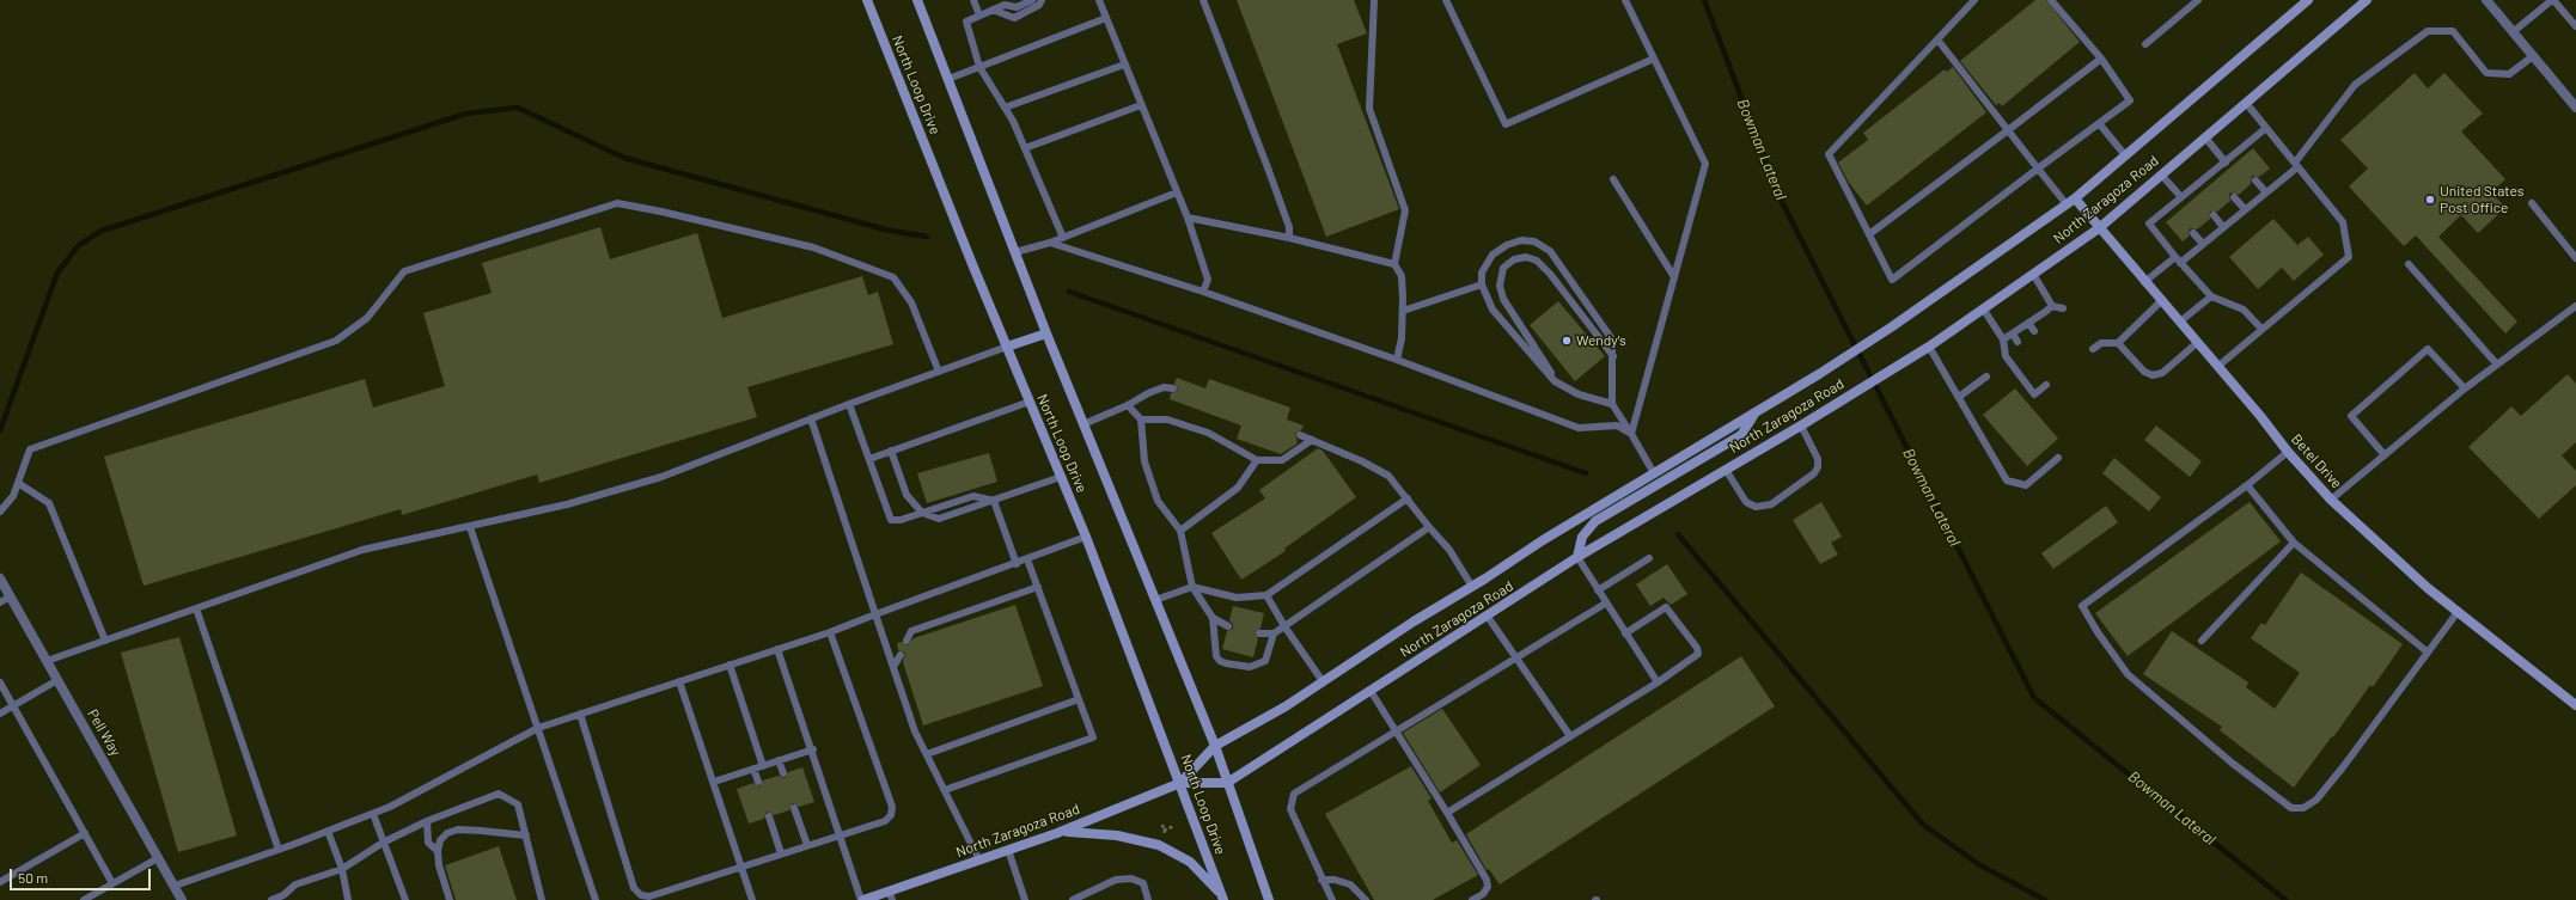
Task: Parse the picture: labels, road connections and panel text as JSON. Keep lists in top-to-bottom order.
{
  "streets": {
    "main road": ["North Loop Drive", "North Zaragoza Road", "Betel Drive"],
    "street": ["Pell Way"]
  },
  "crossings": [
    ["North Loop Drive", "North Zaragoza Road"],
    ["North Zaragoza Road", "Betel Drive"]
  ],
  "water": ["Bowman Lateral"],
  "places": ["United States Post Office", "Wendy's"],
  "scale_bar": "50 m"
}
